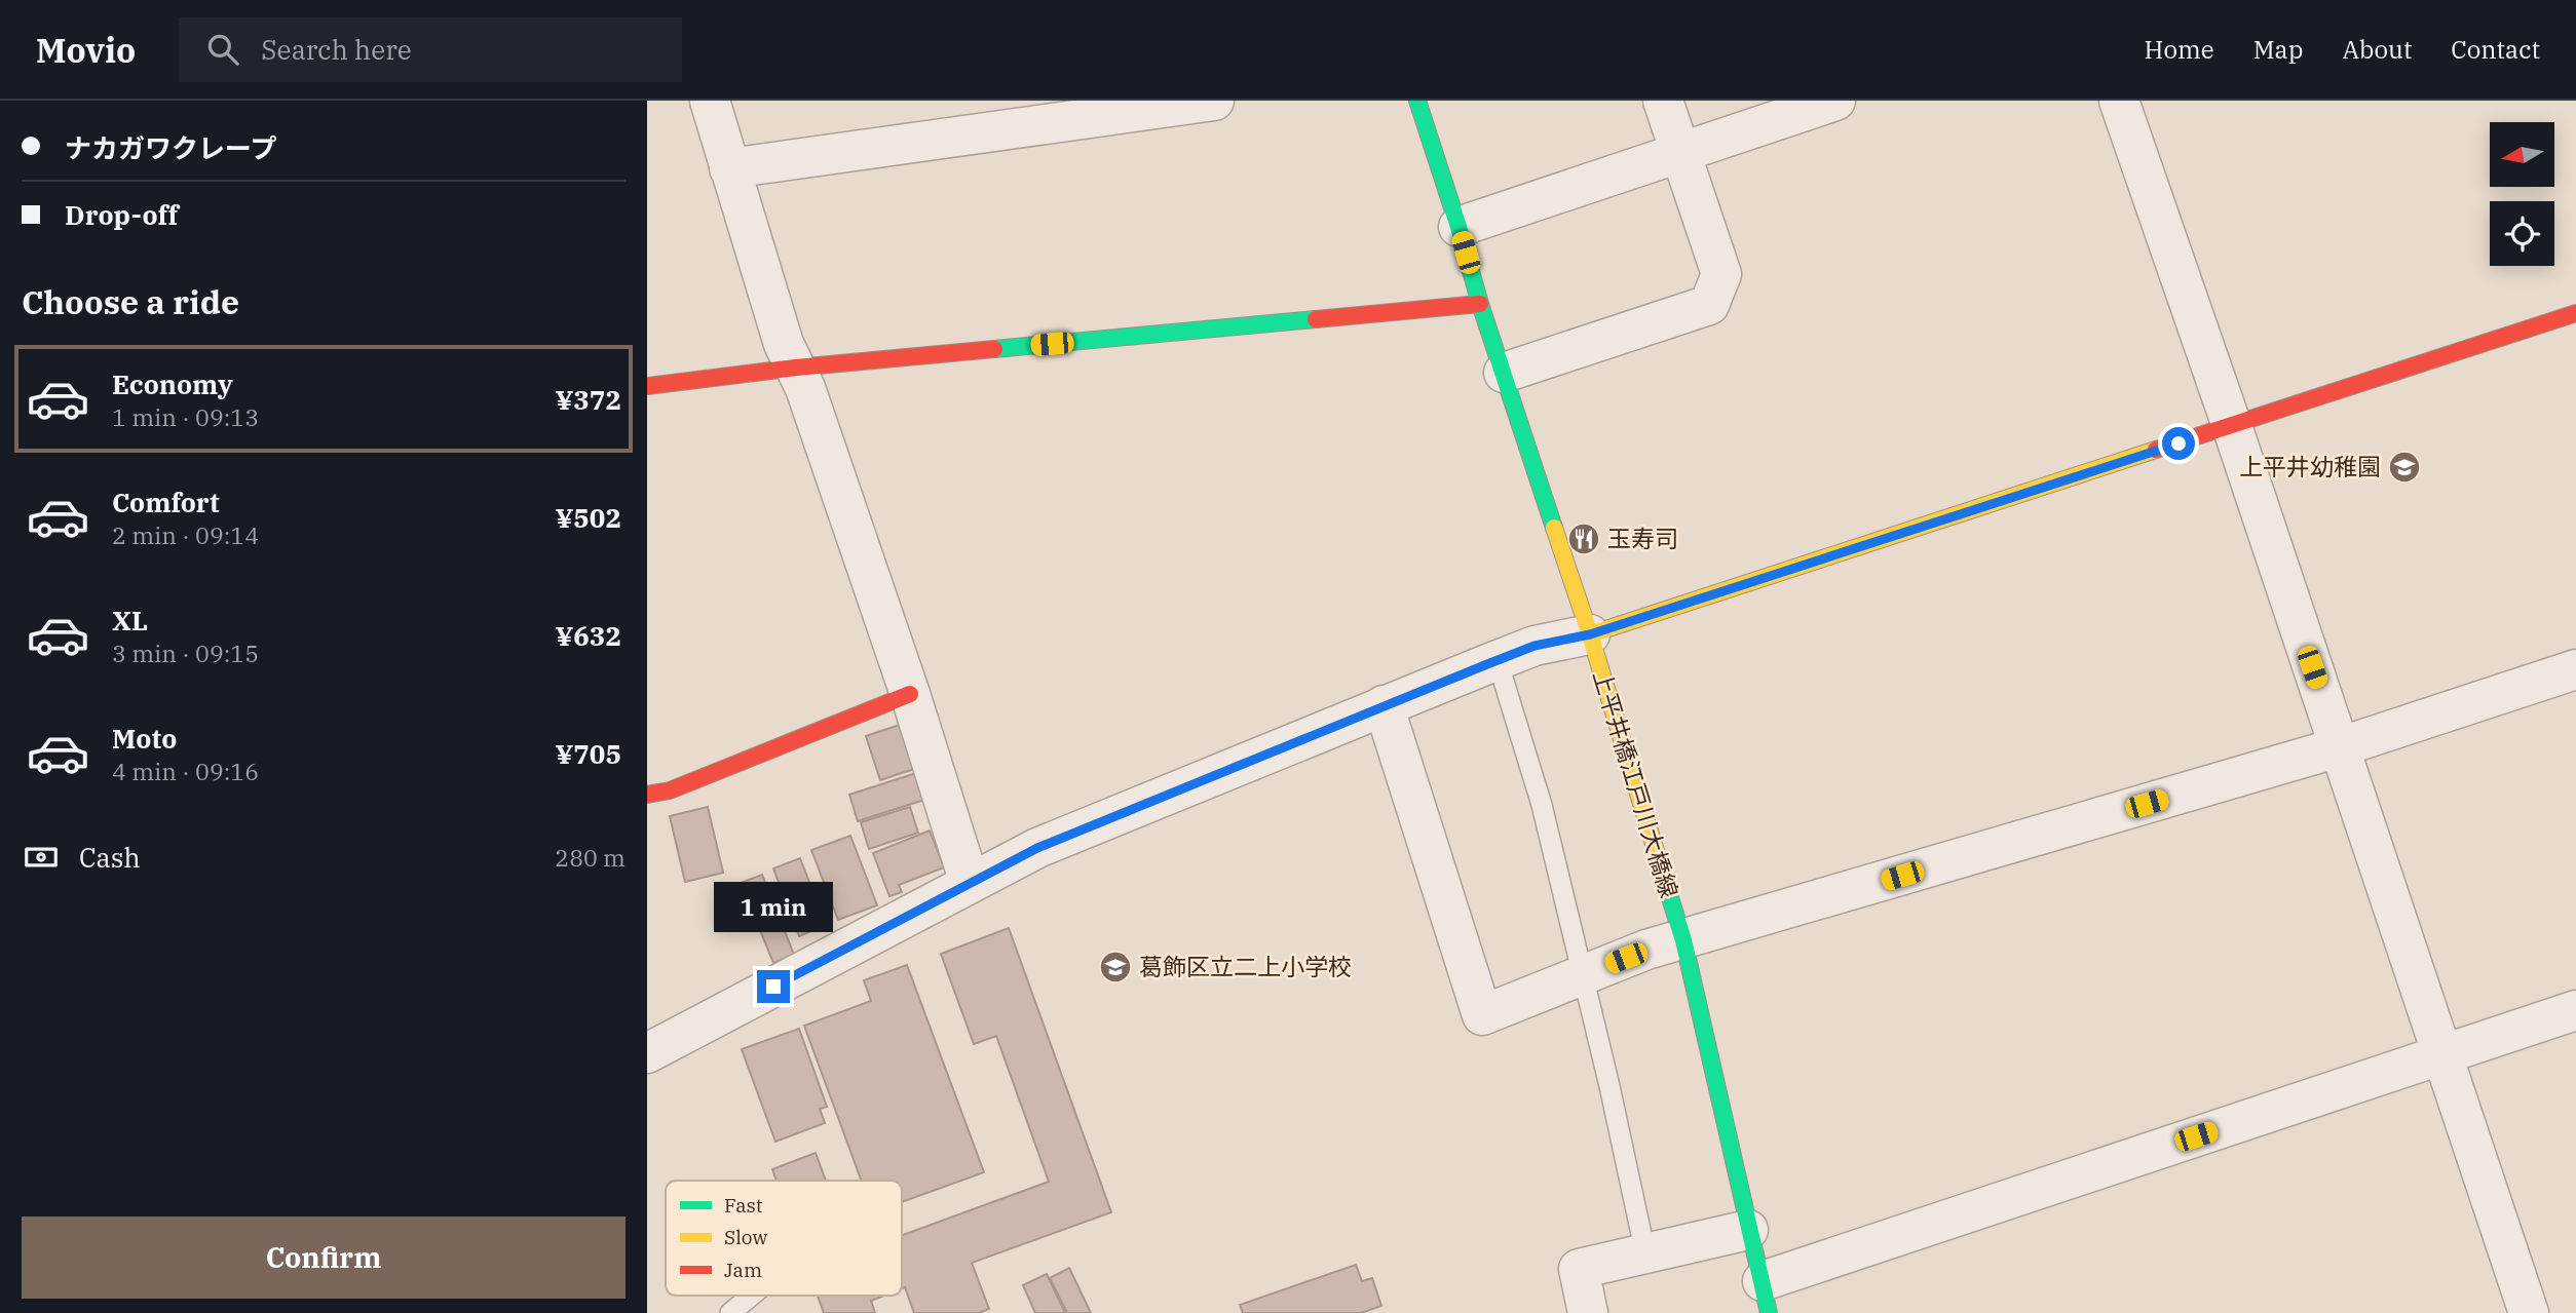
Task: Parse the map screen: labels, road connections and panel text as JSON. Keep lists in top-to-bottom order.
{
  "streets": {
    "street": ["上平井橋江戸川大橋線"]
  },
  "places": {
    "school or university": ["上平井幼稚園", "葛飾区立二上小学校"],
    "restaurant": ["玉寿司"]
  },
  "legend": ["Fast", "Slow", "Jam"],
  "north": "left",
  "page": {
    "header": "Movio",
    "search": "Search here",
    "nav": [
      "Home",
      "Map",
      "About",
      "Contact"
    ],
    "banner": ["ナカガワクレープ", "Drop-off"],
    "heading": "Choose a ride",
    "list": [
      {
        "name": "Economy",
        "note": "1 min · 09:13",
        "value": "¥372"
      },
      {
        "name": "Comfort",
        "note": "2 min · 09:14",
        "value": "¥502"
      },
      {
        "name": "XL",
        "note": "3 min · 09:15",
        "value": "¥632"
      },
      {
        "name": "Moto",
        "note": "4 min · 09:16",
        "value": "¥705"
      }
    ],
    "pay": ["Cash", "280 m"],
    "bubble": "1 min",
    "buttons": "Confirm"
  }
}
